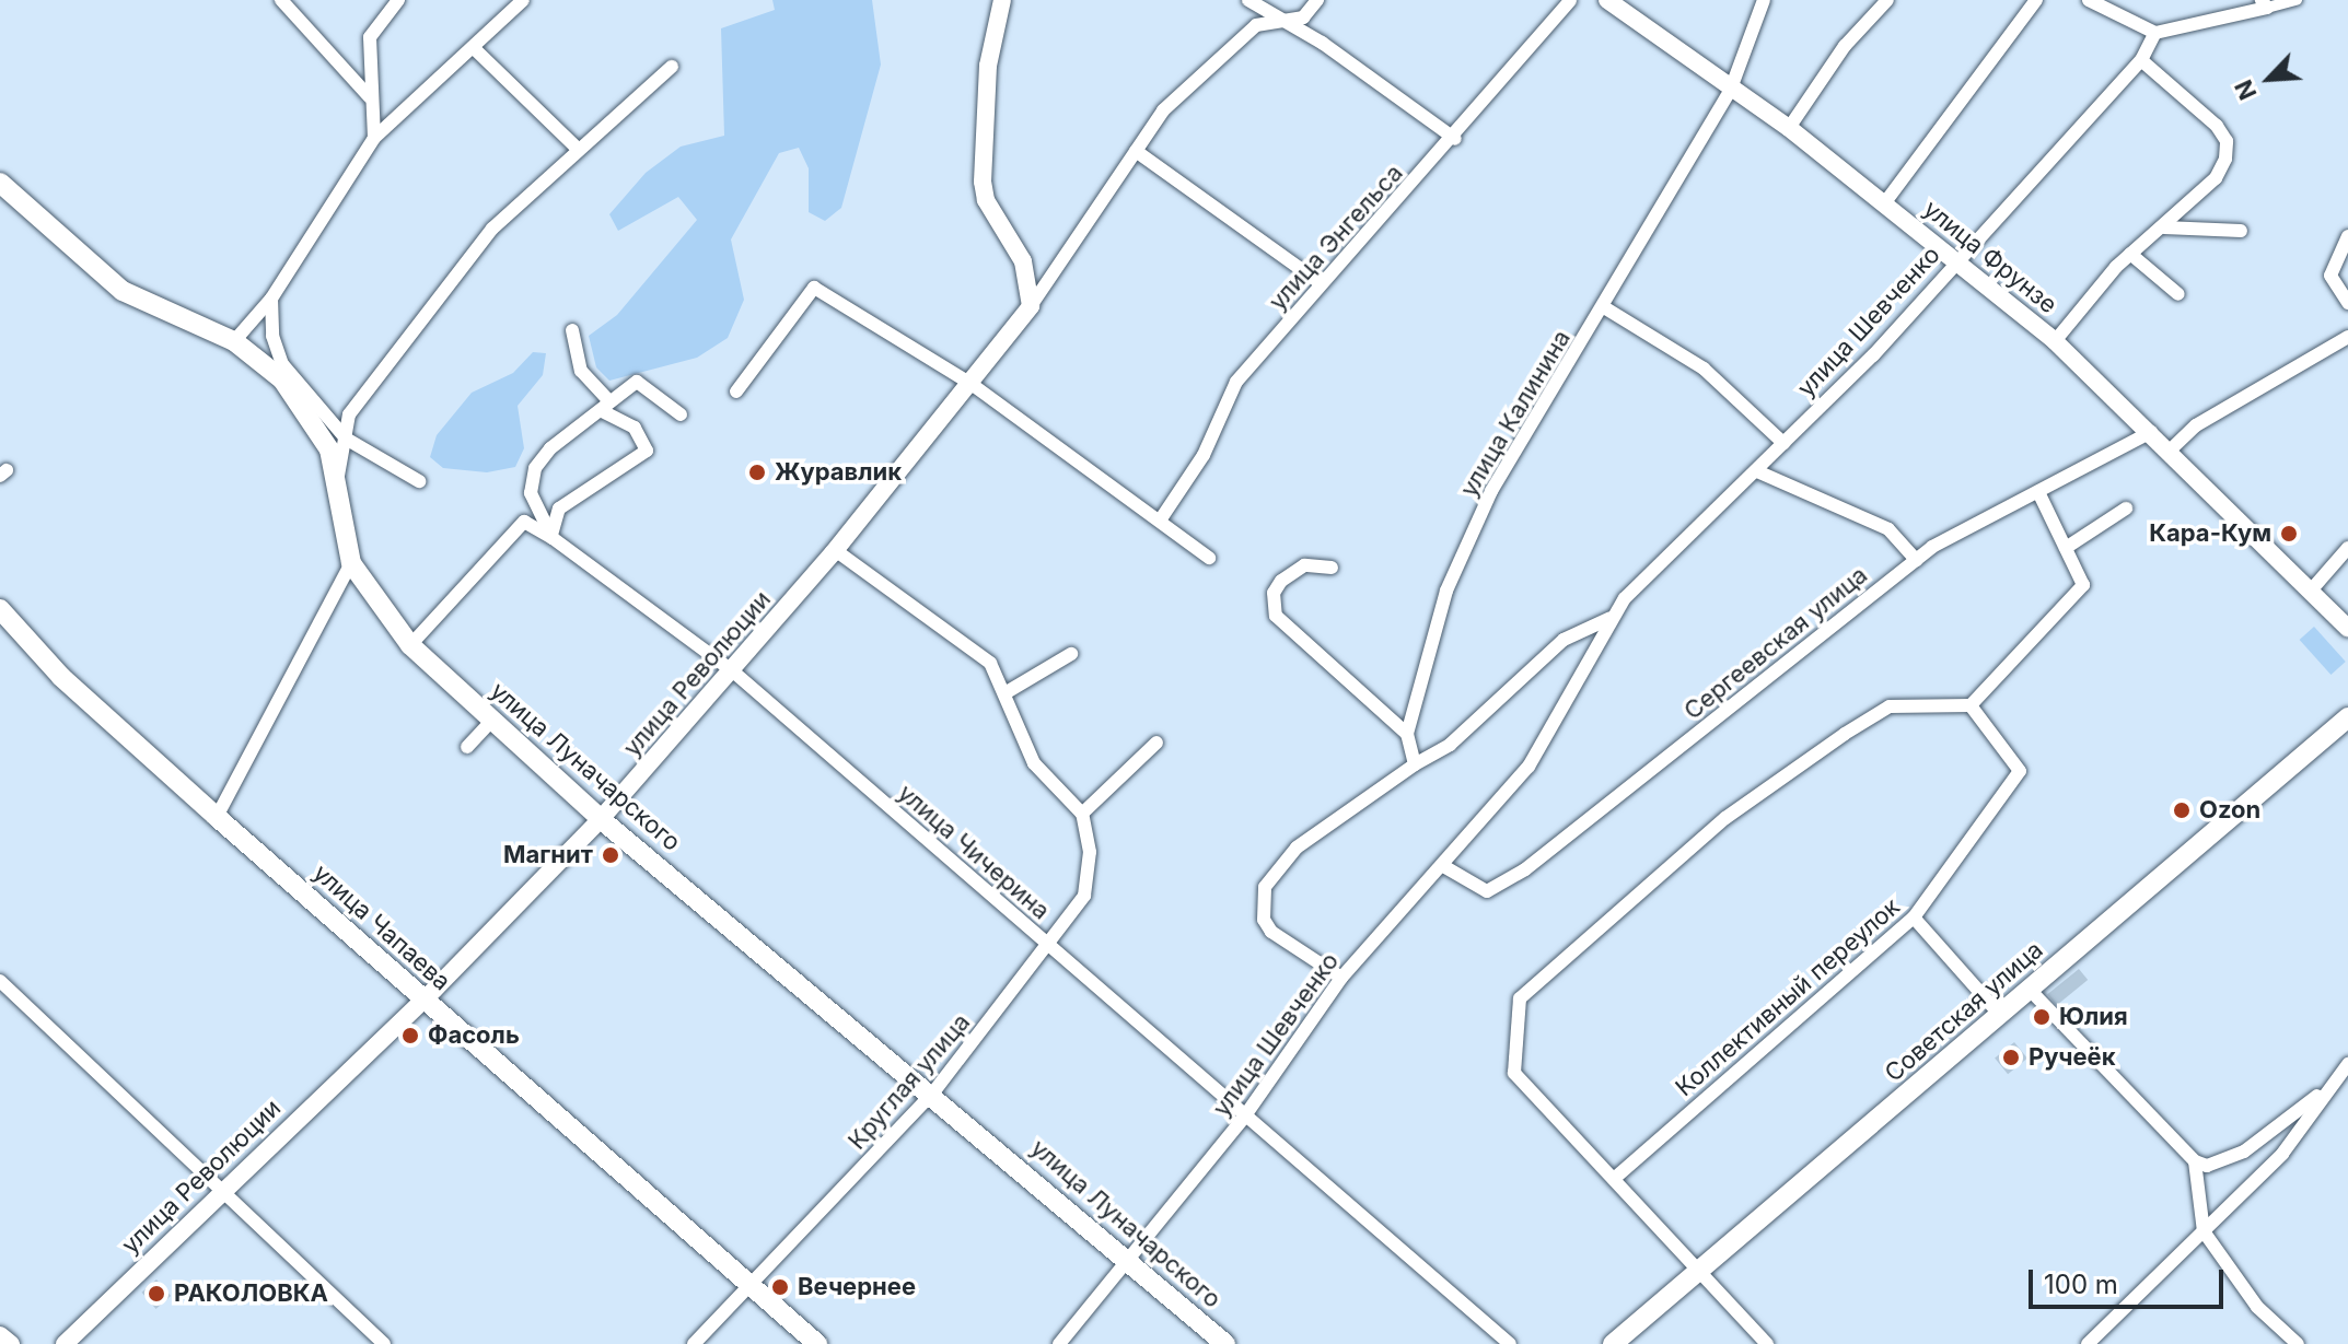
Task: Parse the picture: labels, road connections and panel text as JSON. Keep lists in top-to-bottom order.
{
  "streets": {
    "main road": ["улица Луначарского", "улица Чапаева", "Советская улица"],
    "street": [
      "улица Энгельса",
      "улица Фрунзе",
      "улица Шевченко",
      "улица Калинина",
      "Сергеевская улица",
      "улица Революции",
      "улица Чичерина",
      "Коллективный переулок",
      "Круглая улица"
    ]
  },
  "crossings": [
    ["улица Фрунзе", "улица Шевченко"],
    ["улица Фрунзе", "улица Калинина"],
    ["улица Фрунзе", "Сергеевская улица"],
    ["улица Шевченко", "улица Калинина"],
    ["улица Шевченко", "Сергеевская улица"],
    ["улица Шевченко", "улица Луначарского"],
    ["улица Шевченко", "улица Чичерина"],
    ["улица Революции", "улица Луначарского"],
    ["улица Революции", "улица Чичерина"],
    ["улица Революции", "улица Чапаева"],
    ["улица Луначарского", "улица Чичерина"],
    ["улица Луначарского", "Круглая улица"],
    ["улица Чичерина", "Круглая улица"],
    ["улица Чапаева", "Круглая улица"]
  ],
  "places": [
    "Журавлик",
    "Кара-Кум",
    "Ozon",
    "Магнит",
    "Юлия",
    "Фасоль",
    "Ручеёк",
    "Вечернее",
    "РАКОЛОВКА"
  ],
  "scale_bar": "100 m",
  "north": "bottom left"
}
